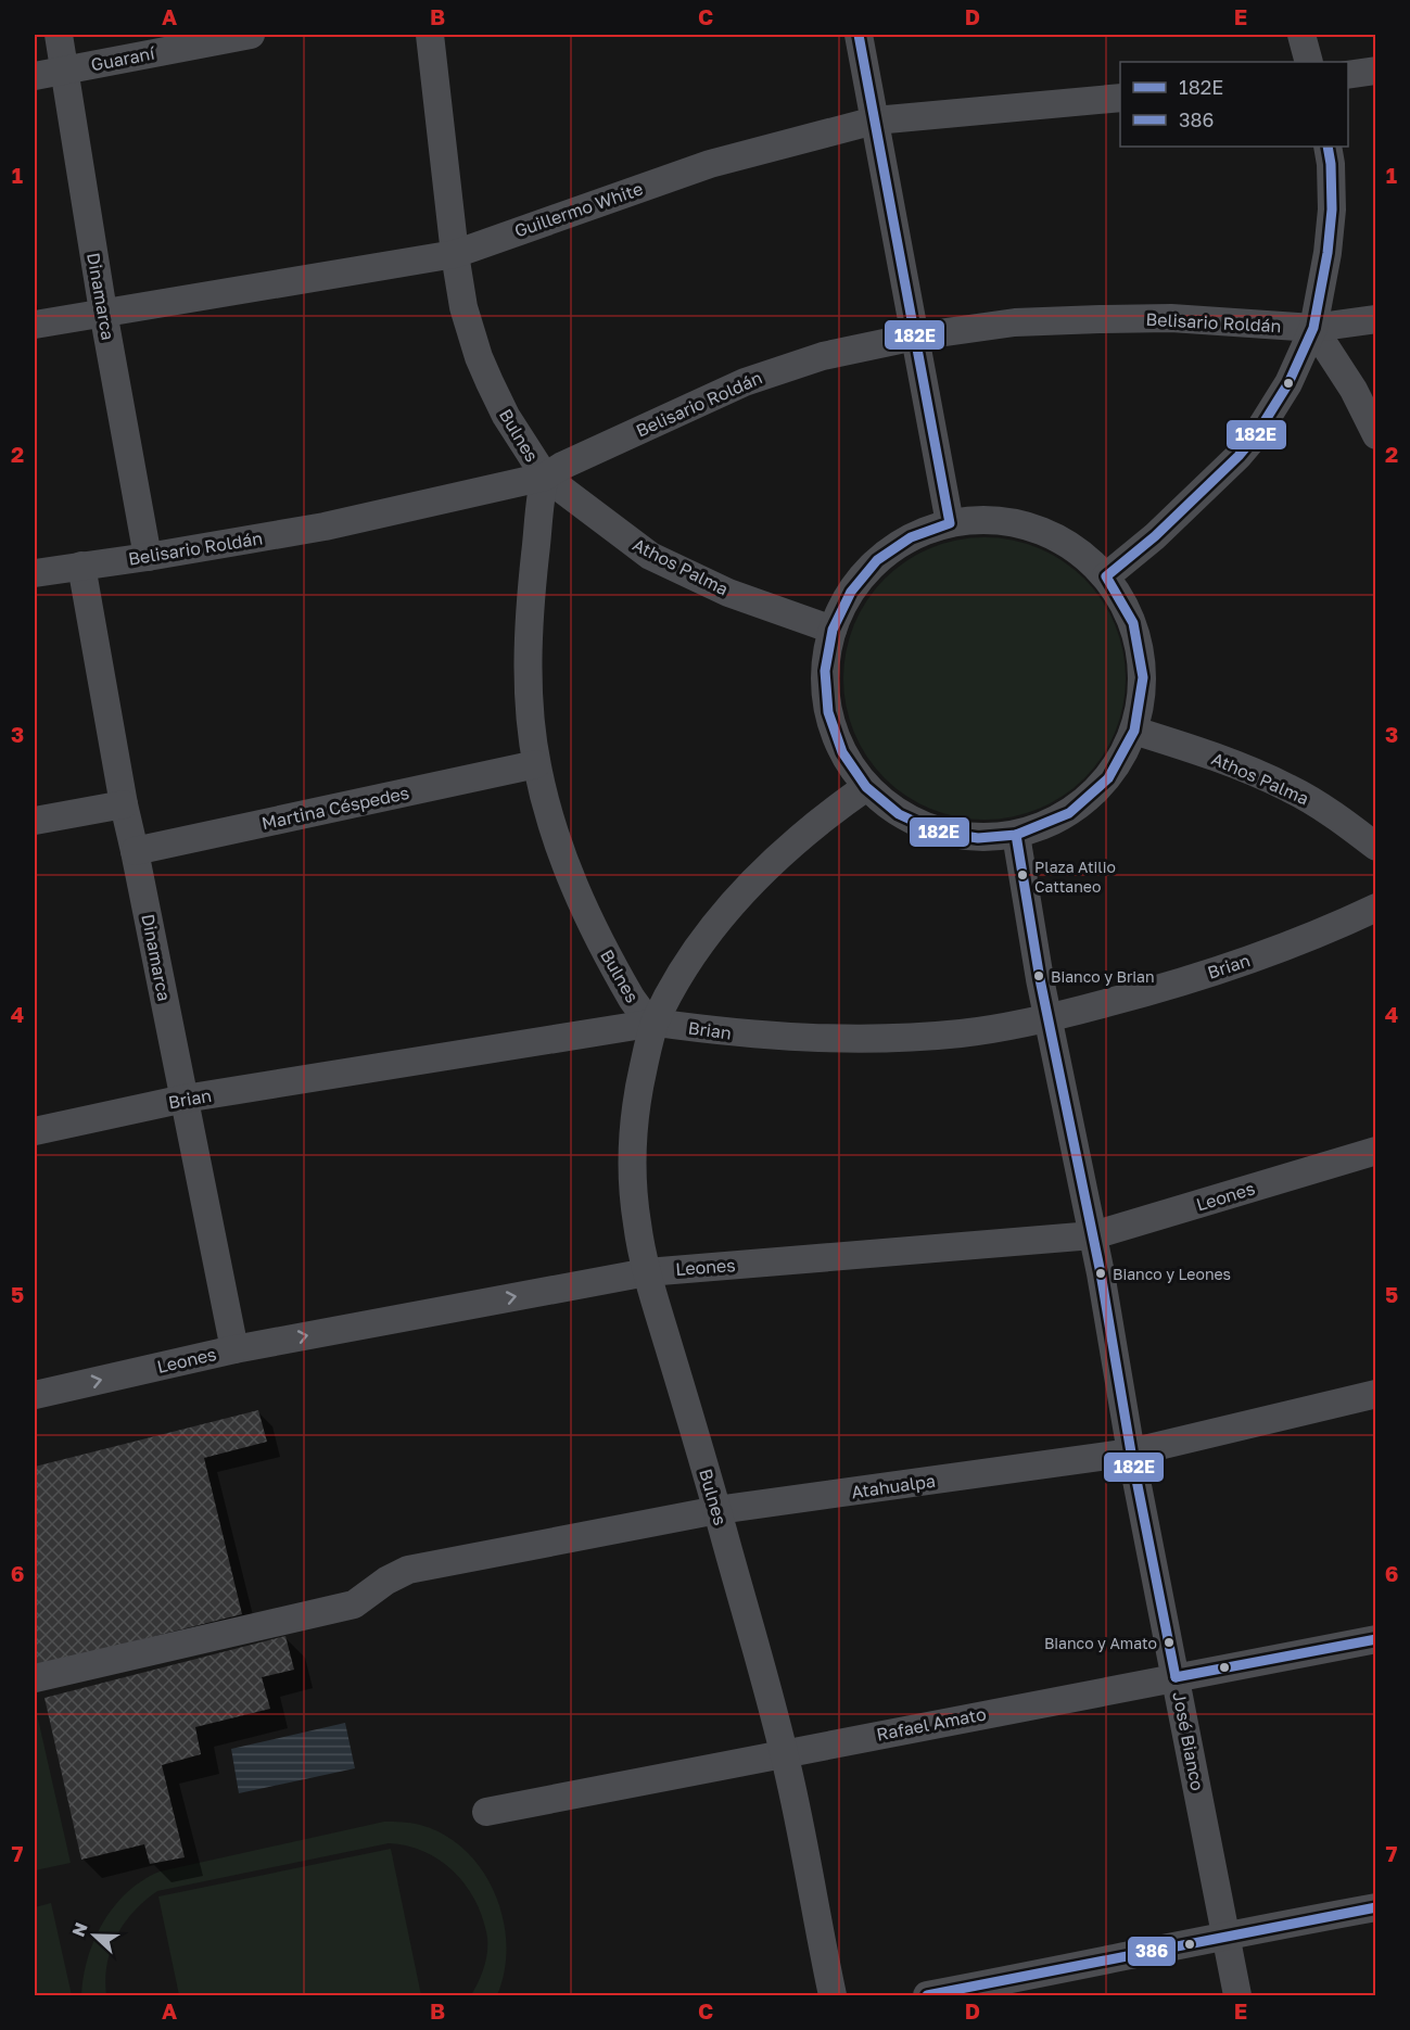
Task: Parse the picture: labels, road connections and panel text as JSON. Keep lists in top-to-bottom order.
{
  "streets": {
    "street": [
      "Guaraní",
      "Guillermo White",
      "Dinamarca",
      "Belisario Roldán",
      "Bulnes",
      "Athos Palma",
      "Martina Céspedes",
      "Brian",
      "Leones",
      "Atahualpa",
      "Rafael Amato",
      "José Bianco"
    ]
  },
  "crossings": [
    ["Guaraní", "Dinamarca"],
    ["Guillermo White", "Dinamarca"],
    ["Guillermo White", "Bulnes"],
    ["Dinamarca", "Belisario Roldán"],
    ["Dinamarca", "Martina Céspedes"],
    ["Dinamarca", "Brian"],
    ["Dinamarca", "Leones"],
    ["Belisario Roldán", "Bulnes"],
    ["Belisario Roldán", "Athos Palma"],
    ["Bulnes", "Athos Palma"],
    ["Bulnes", "Martina Céspedes"],
    ["Bulnes", "Brian"],
    ["Bulnes", "Leones"],
    ["Bulnes", "Atahualpa"],
    ["Bulnes", "Rafael Amato"],
    ["Brian", "José Bianco"],
    ["Leones", "José Bianco"],
    ["Atahualpa", "José Bianco"],
    ["Rafael Amato", "José Bianco"]
  ],
  "one_way": ["Leones"],
  "places": [
    "Plaza Atilio Cattaneo",
    "Bianco y Brian",
    "Bianco y Leones",
    "Bianco y Amato"
  ],
  "lines": ["transit line 182E", "transit line 386"],
  "legend": ["182E", "386"],
  "north": "left",
  "grid": {
    "columns": [
      "A",
      "B",
      "C",
      "D",
      "E"
    ],
    "rows": [
      "1",
      "2",
      "3",
      "4",
      "5",
      "6",
      "7"
    ]
  }
}
